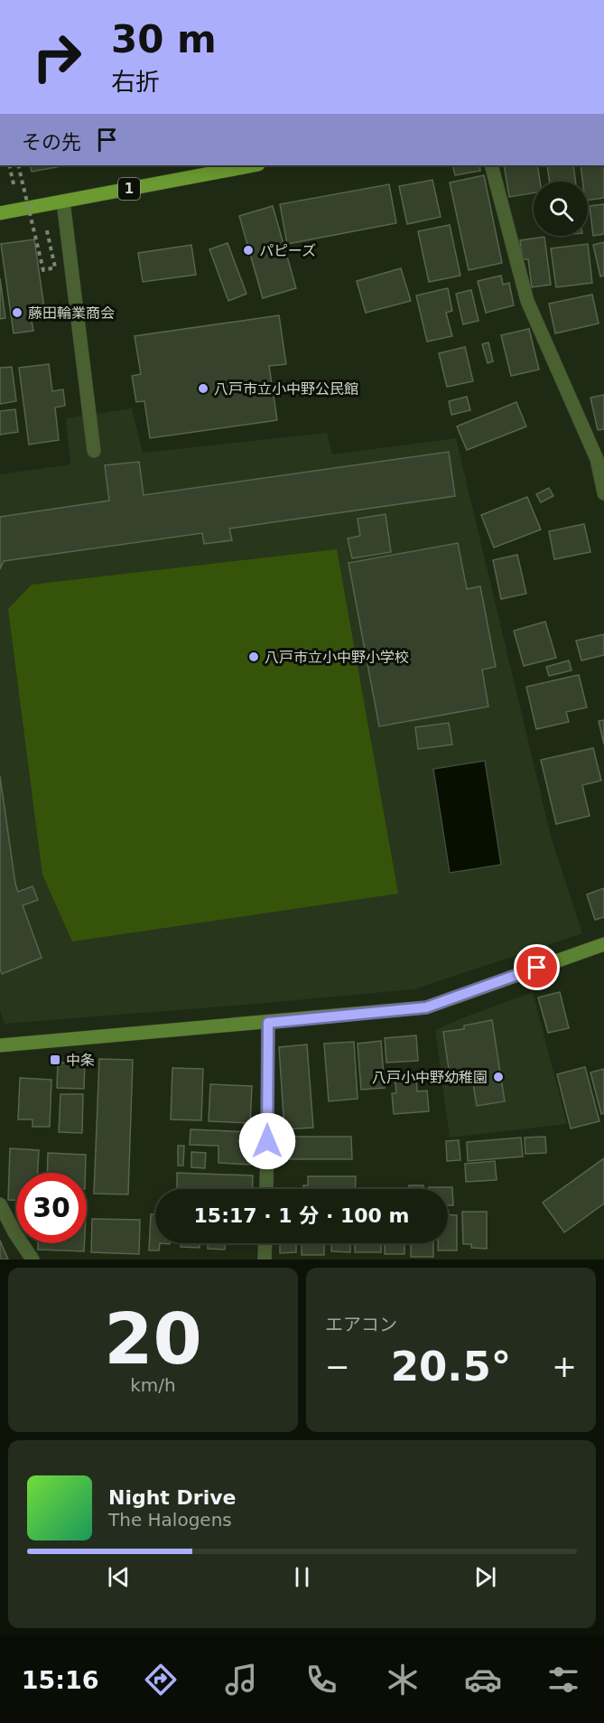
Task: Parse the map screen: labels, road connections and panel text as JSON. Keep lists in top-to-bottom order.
{
  "streets": {
    "main road": ["1"]
  },
  "places": {
    "other": [
      "パピーズ",
      "藤田輪業商会",
      "八戸市立小中野公民館",
      "八戸市立小中野小学校",
      "八戸小中野幼稚園"
    ],
    "transit": ["中条"]
  },
  "page": {
    "turn": ["30 m", "右折"],
    "then": "その先",
    "limit": "30",
    "trip": "15:17 · 1 分 · 100 m",
    "tile": [
      ["20", "km/h"],
      "エアコン"
    ],
    "heat": ["−", "20.5°", "+"],
    "song": ["Night Drive", "The Halogens"],
    "tabs": "15:16"
  }
}
